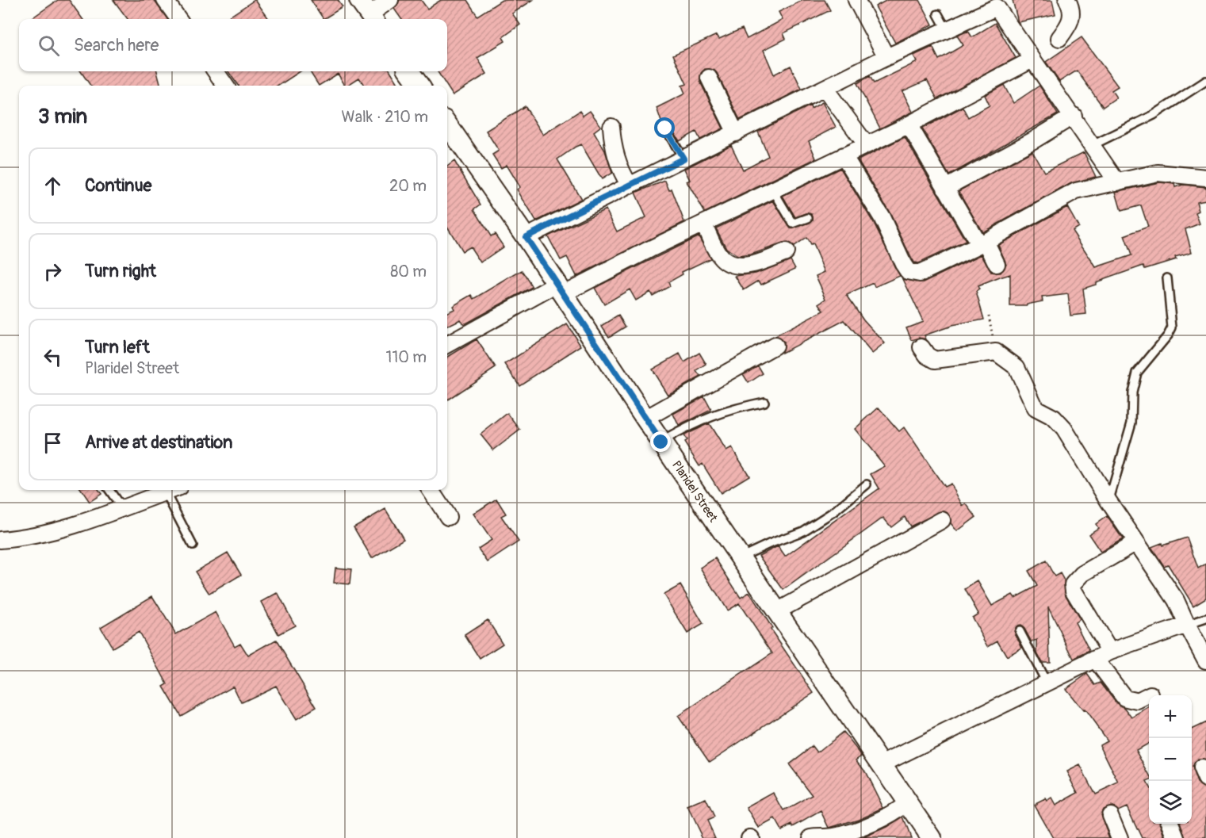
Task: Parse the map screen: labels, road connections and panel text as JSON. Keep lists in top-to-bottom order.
{
  "streets": {
    "street": ["Plaridel Street"]
  },
  "page": {
    "search": "Search here",
    "heading": ["3 min", "Walk · 210 m"],
    "list": [
      ["Continue", "20 m"],
      ["Turn right", "80 m"],
      ["Turn left", "Plaridel Street", "110 m"],
      "Arrive at destination"
    ],
    "map_buttons": ["+", "−"]
  }
}
